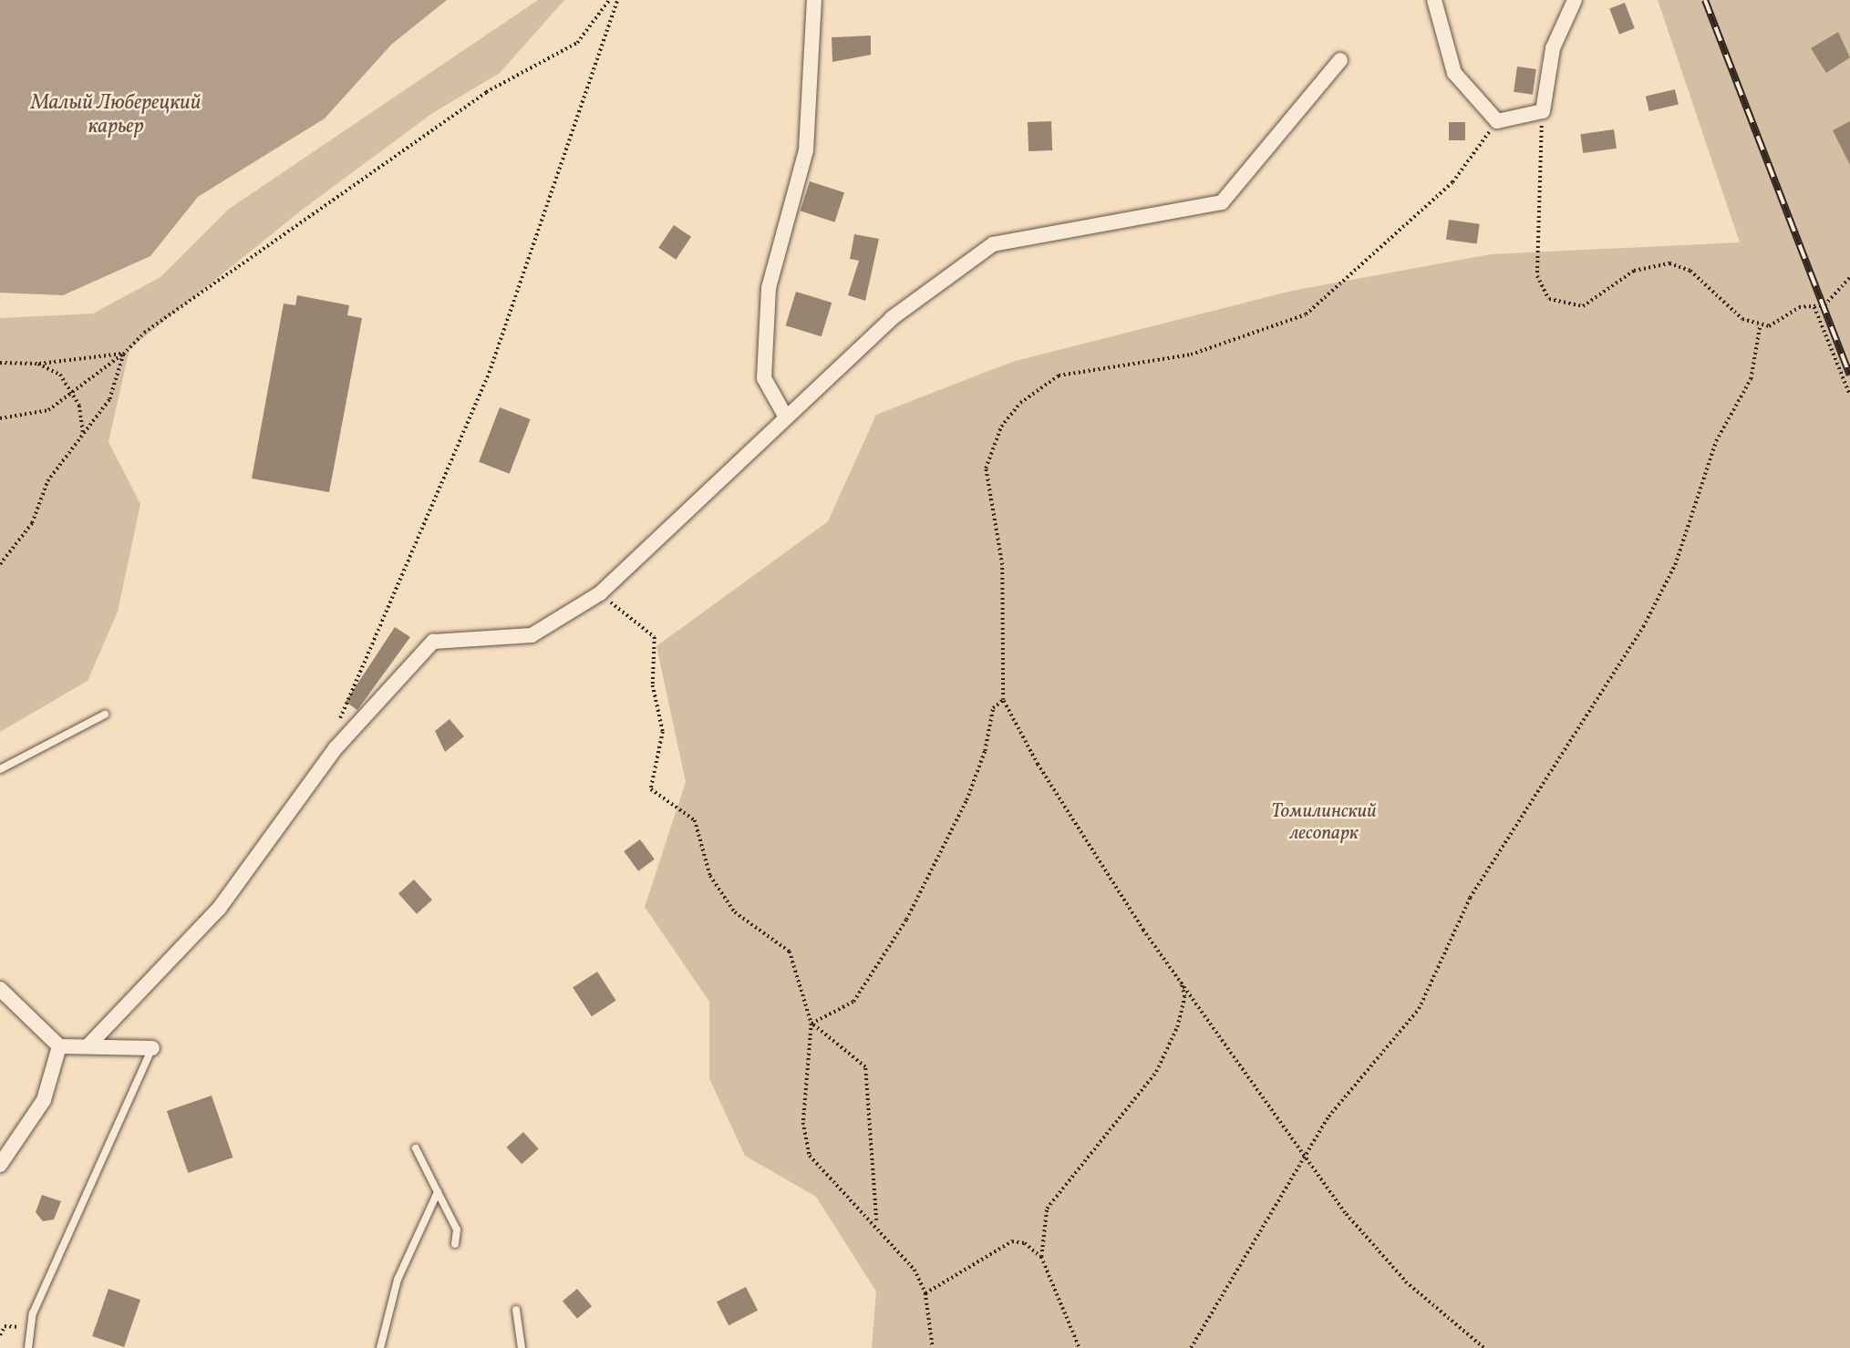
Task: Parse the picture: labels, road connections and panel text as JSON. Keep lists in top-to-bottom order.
{
  "water": ["Малый Люберецкий карьер"],
  "parks": ["Томилинский лесопарк"]
}
